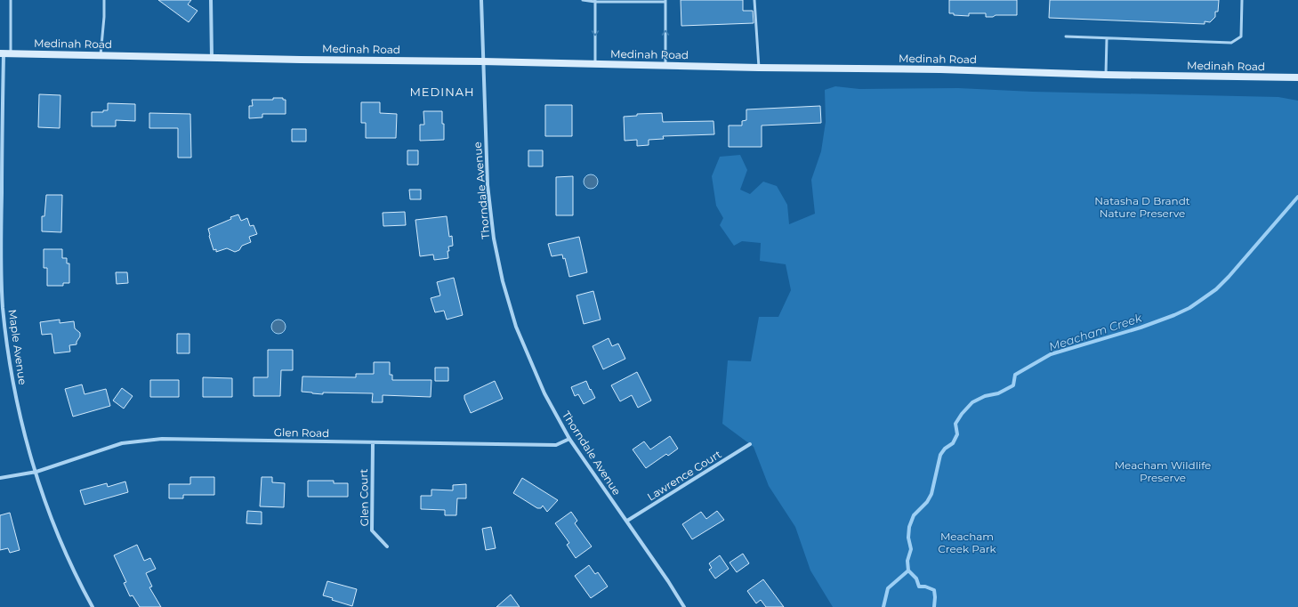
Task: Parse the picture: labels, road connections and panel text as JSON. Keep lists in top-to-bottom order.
{
  "streets": {
    "main road": ["Medinah Road"],
    "street": [
      "Thorndale Avenue",
      "Maple Avenue",
      "Glen Road",
      "Lawrence Court",
      "Glen Court"
    ]
  },
  "crossings": [
    ["Medinah Road", "Thorndale Avenue"],
    ["Medinah Road", "Maple Avenue"],
    ["Thorndale Avenue", "Glen Road"],
    ["Thorndale Avenue", "Lawrence Court"],
    ["Maple Avenue", "Glen Road"],
    ["Glen Road", "Glen Court"]
  ],
  "districts": ["MEDINAH"],
  "water": ["Meacham Creek"],
  "parks": ["Natasha D Brandt Nature Preserve", "Meacham Wildlife Preserve", "Meacham Creek Park"]
}
